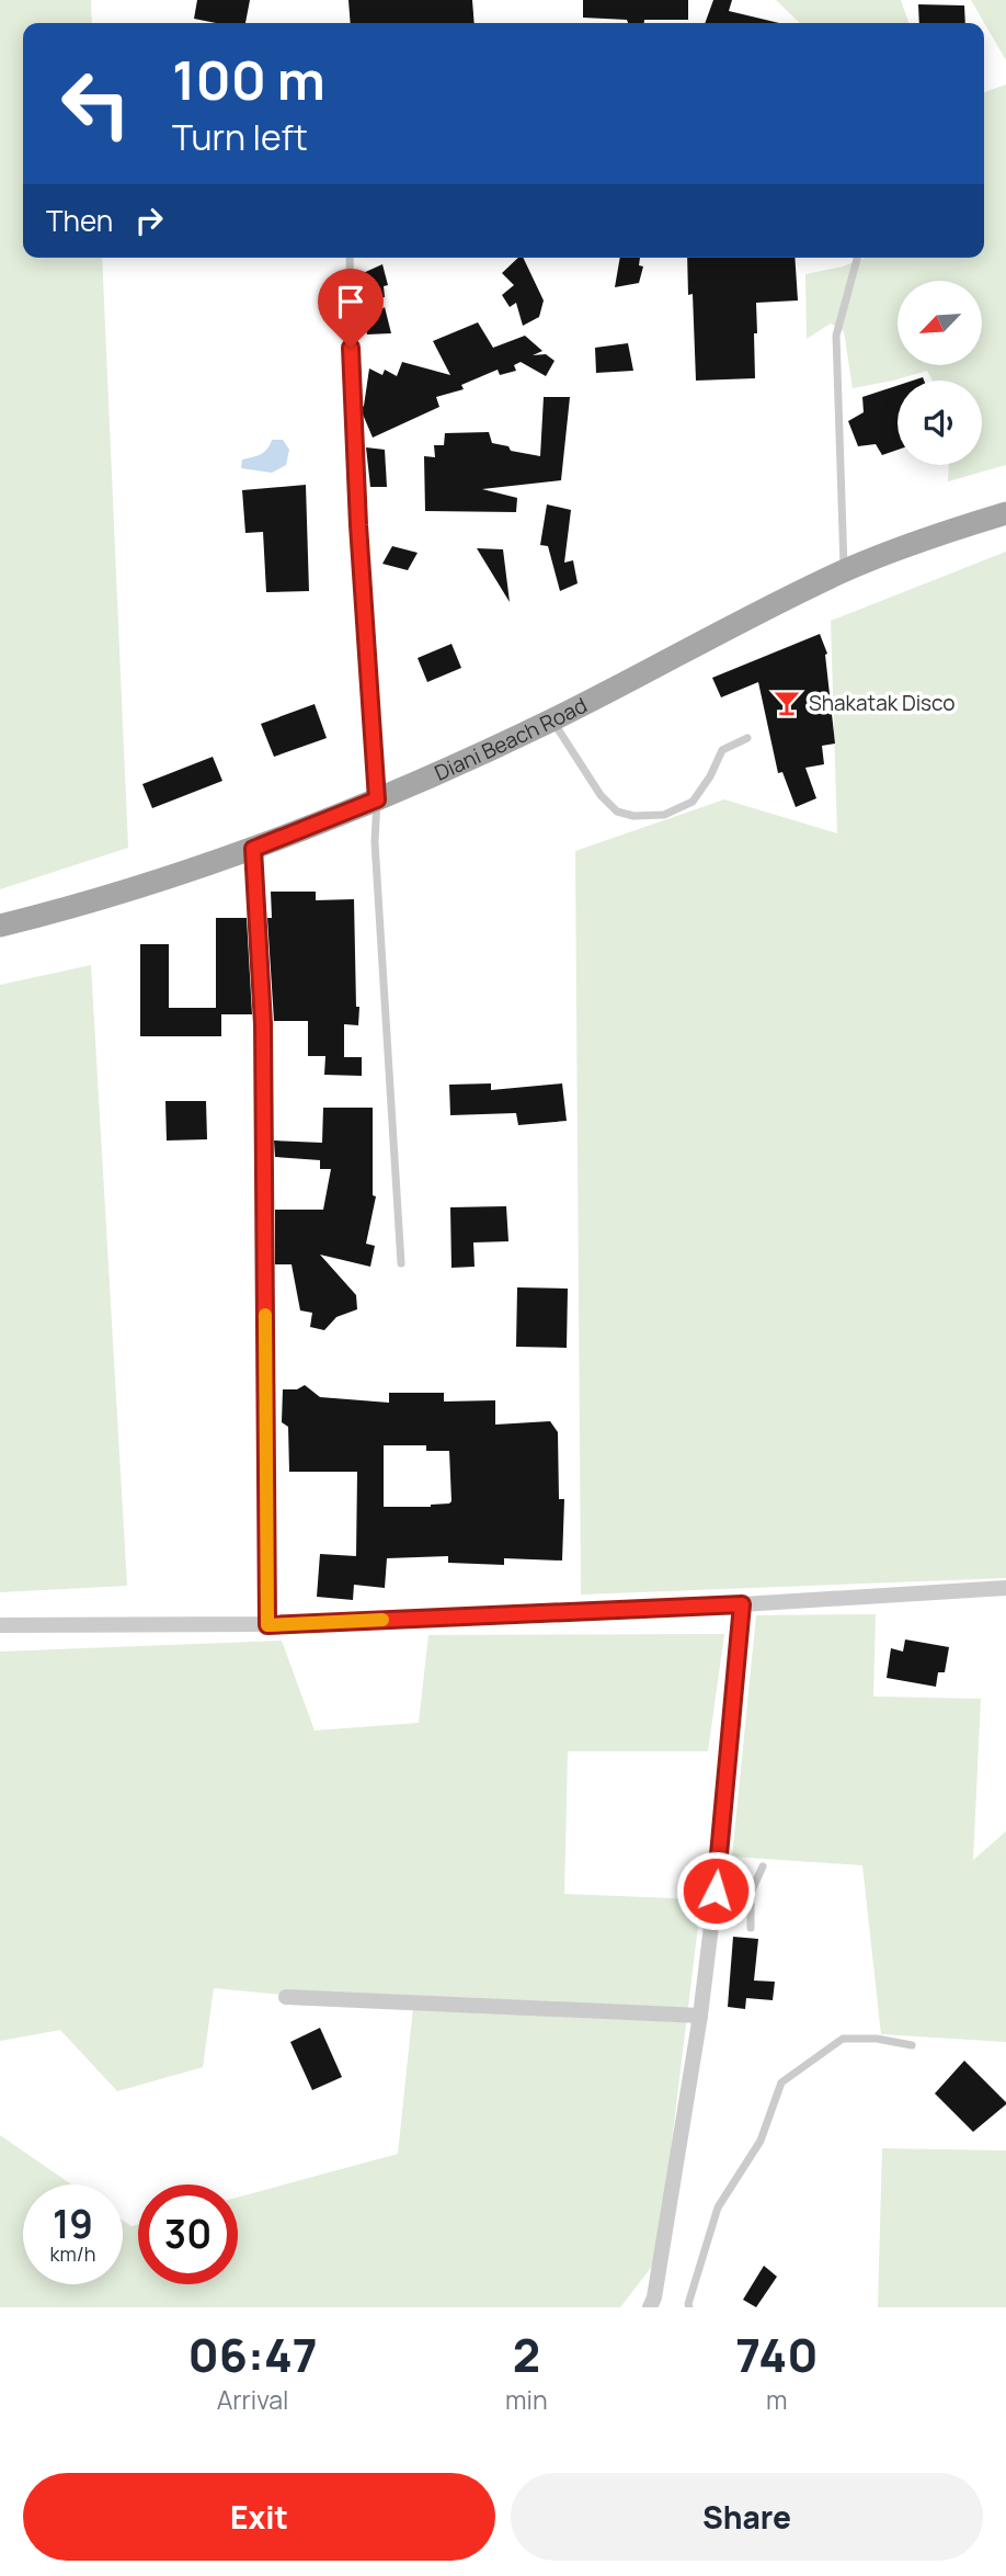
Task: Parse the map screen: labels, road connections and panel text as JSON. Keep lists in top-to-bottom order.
{
  "streets": {
    "main road": ["Diani Beach Road"]
  },
  "places": {
    "bar": ["Shakatak Disco"]
  },
  "north": "bottom left",
  "page": {
    "turn": ["100 m", "Turn left"],
    "then": "Then",
    "speed": "19 km/h",
    "limit": "30",
    "eta": [
      "06:47",
      "Arrival",
      "2",
      "min",
      "740",
      "m"
    ],
    "buttons": ["Exit", "Share"]
  }
}
